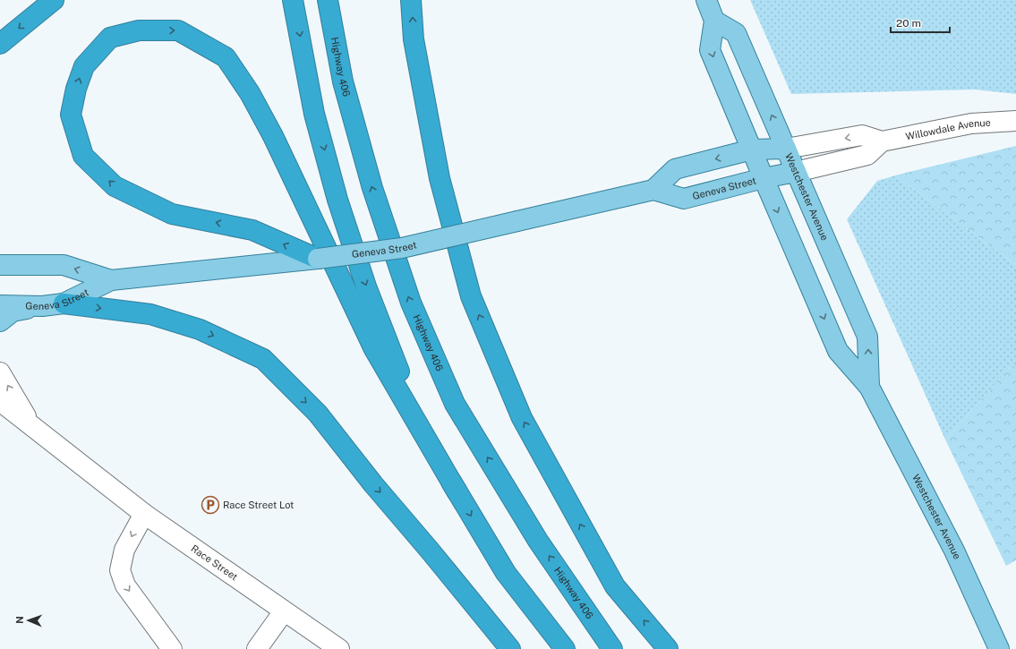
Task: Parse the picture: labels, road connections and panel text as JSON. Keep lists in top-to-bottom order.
{
  "streets": {
    "highway": ["Highway 406"],
    "main road": ["Geneva Street", "Westchester Avenue"],
    "street": ["Willowdale Avenue", "Race Street"]
  },
  "crossings": [
    ["Willowdale Avenue", "Westchester Avenue"],
    ["Geneva Street", "Westchester Avenue"]
  ],
  "places": {
    "parking": ["Race Street Lot"]
  },
  "scale_bar": "20 m",
  "north": "left"
}
